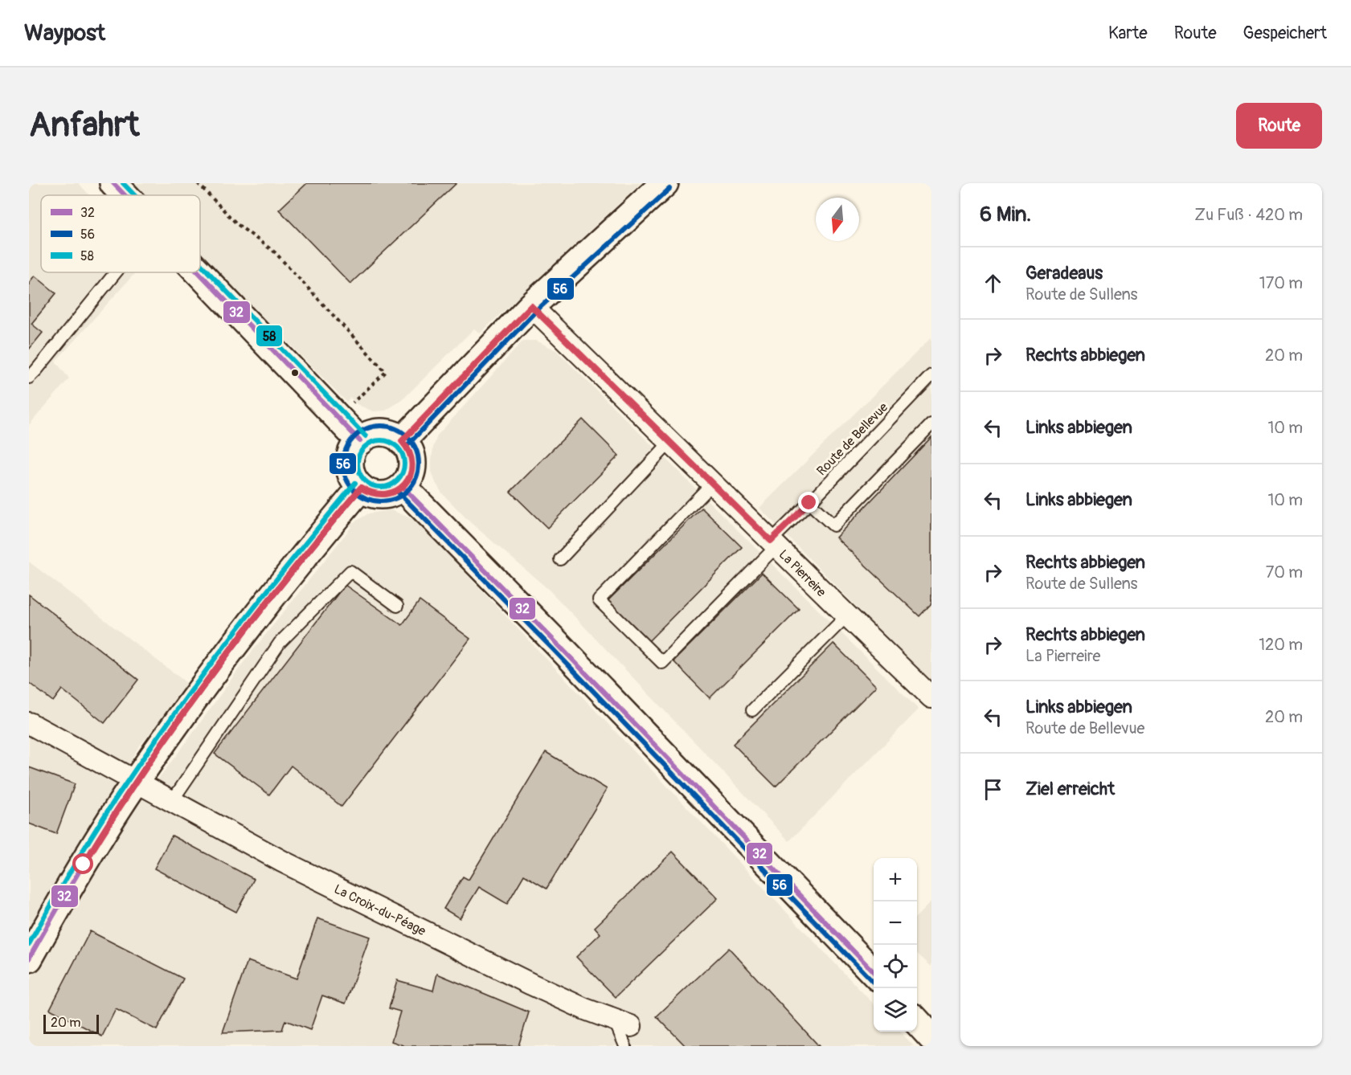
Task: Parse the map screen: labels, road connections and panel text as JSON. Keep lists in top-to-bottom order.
{
  "streets": {
    "street": ["La Pierreire", "La Croix-du-Péage"],
    "lane": ["Route de Bellevue"]
  },
  "crossings": [
    ["Route de Bellevue", "La Pierreire"]
  ],
  "lines": ["transit line 32", "transit line 58", "transit line 56"],
  "legend": ["32", "56", "58"],
  "scale_bar": "20 m",
  "north": "bottom",
  "page": {
    "header": "Waypost",
    "nav": ["Karte", "Route", "Gespeichert"],
    "buttons": "Route",
    "title": "Anfahrt",
    "heading": ["6 Min.", "Zu Fuß · 420 m"],
    "list": [
      ["Geradeaus", "Route de Sullens", "170 m"],
      ["Rechts abbiegen", "20 m"],
      ["Links abbiegen", "10 m"],
      ["Links abbiegen", "10 m"],
      ["Rechts abbiegen", "Route de Sullens", "70 m"],
      ["Rechts abbiegen", "La Pierreire", "120 m"],
      ["Links abbiegen", "Route de Bellevue", "20 m"],
      "Ziel erreicht"
    ],
    "map_buttons": ["+", "−"],
    "scale": "20 m"
  }
}
